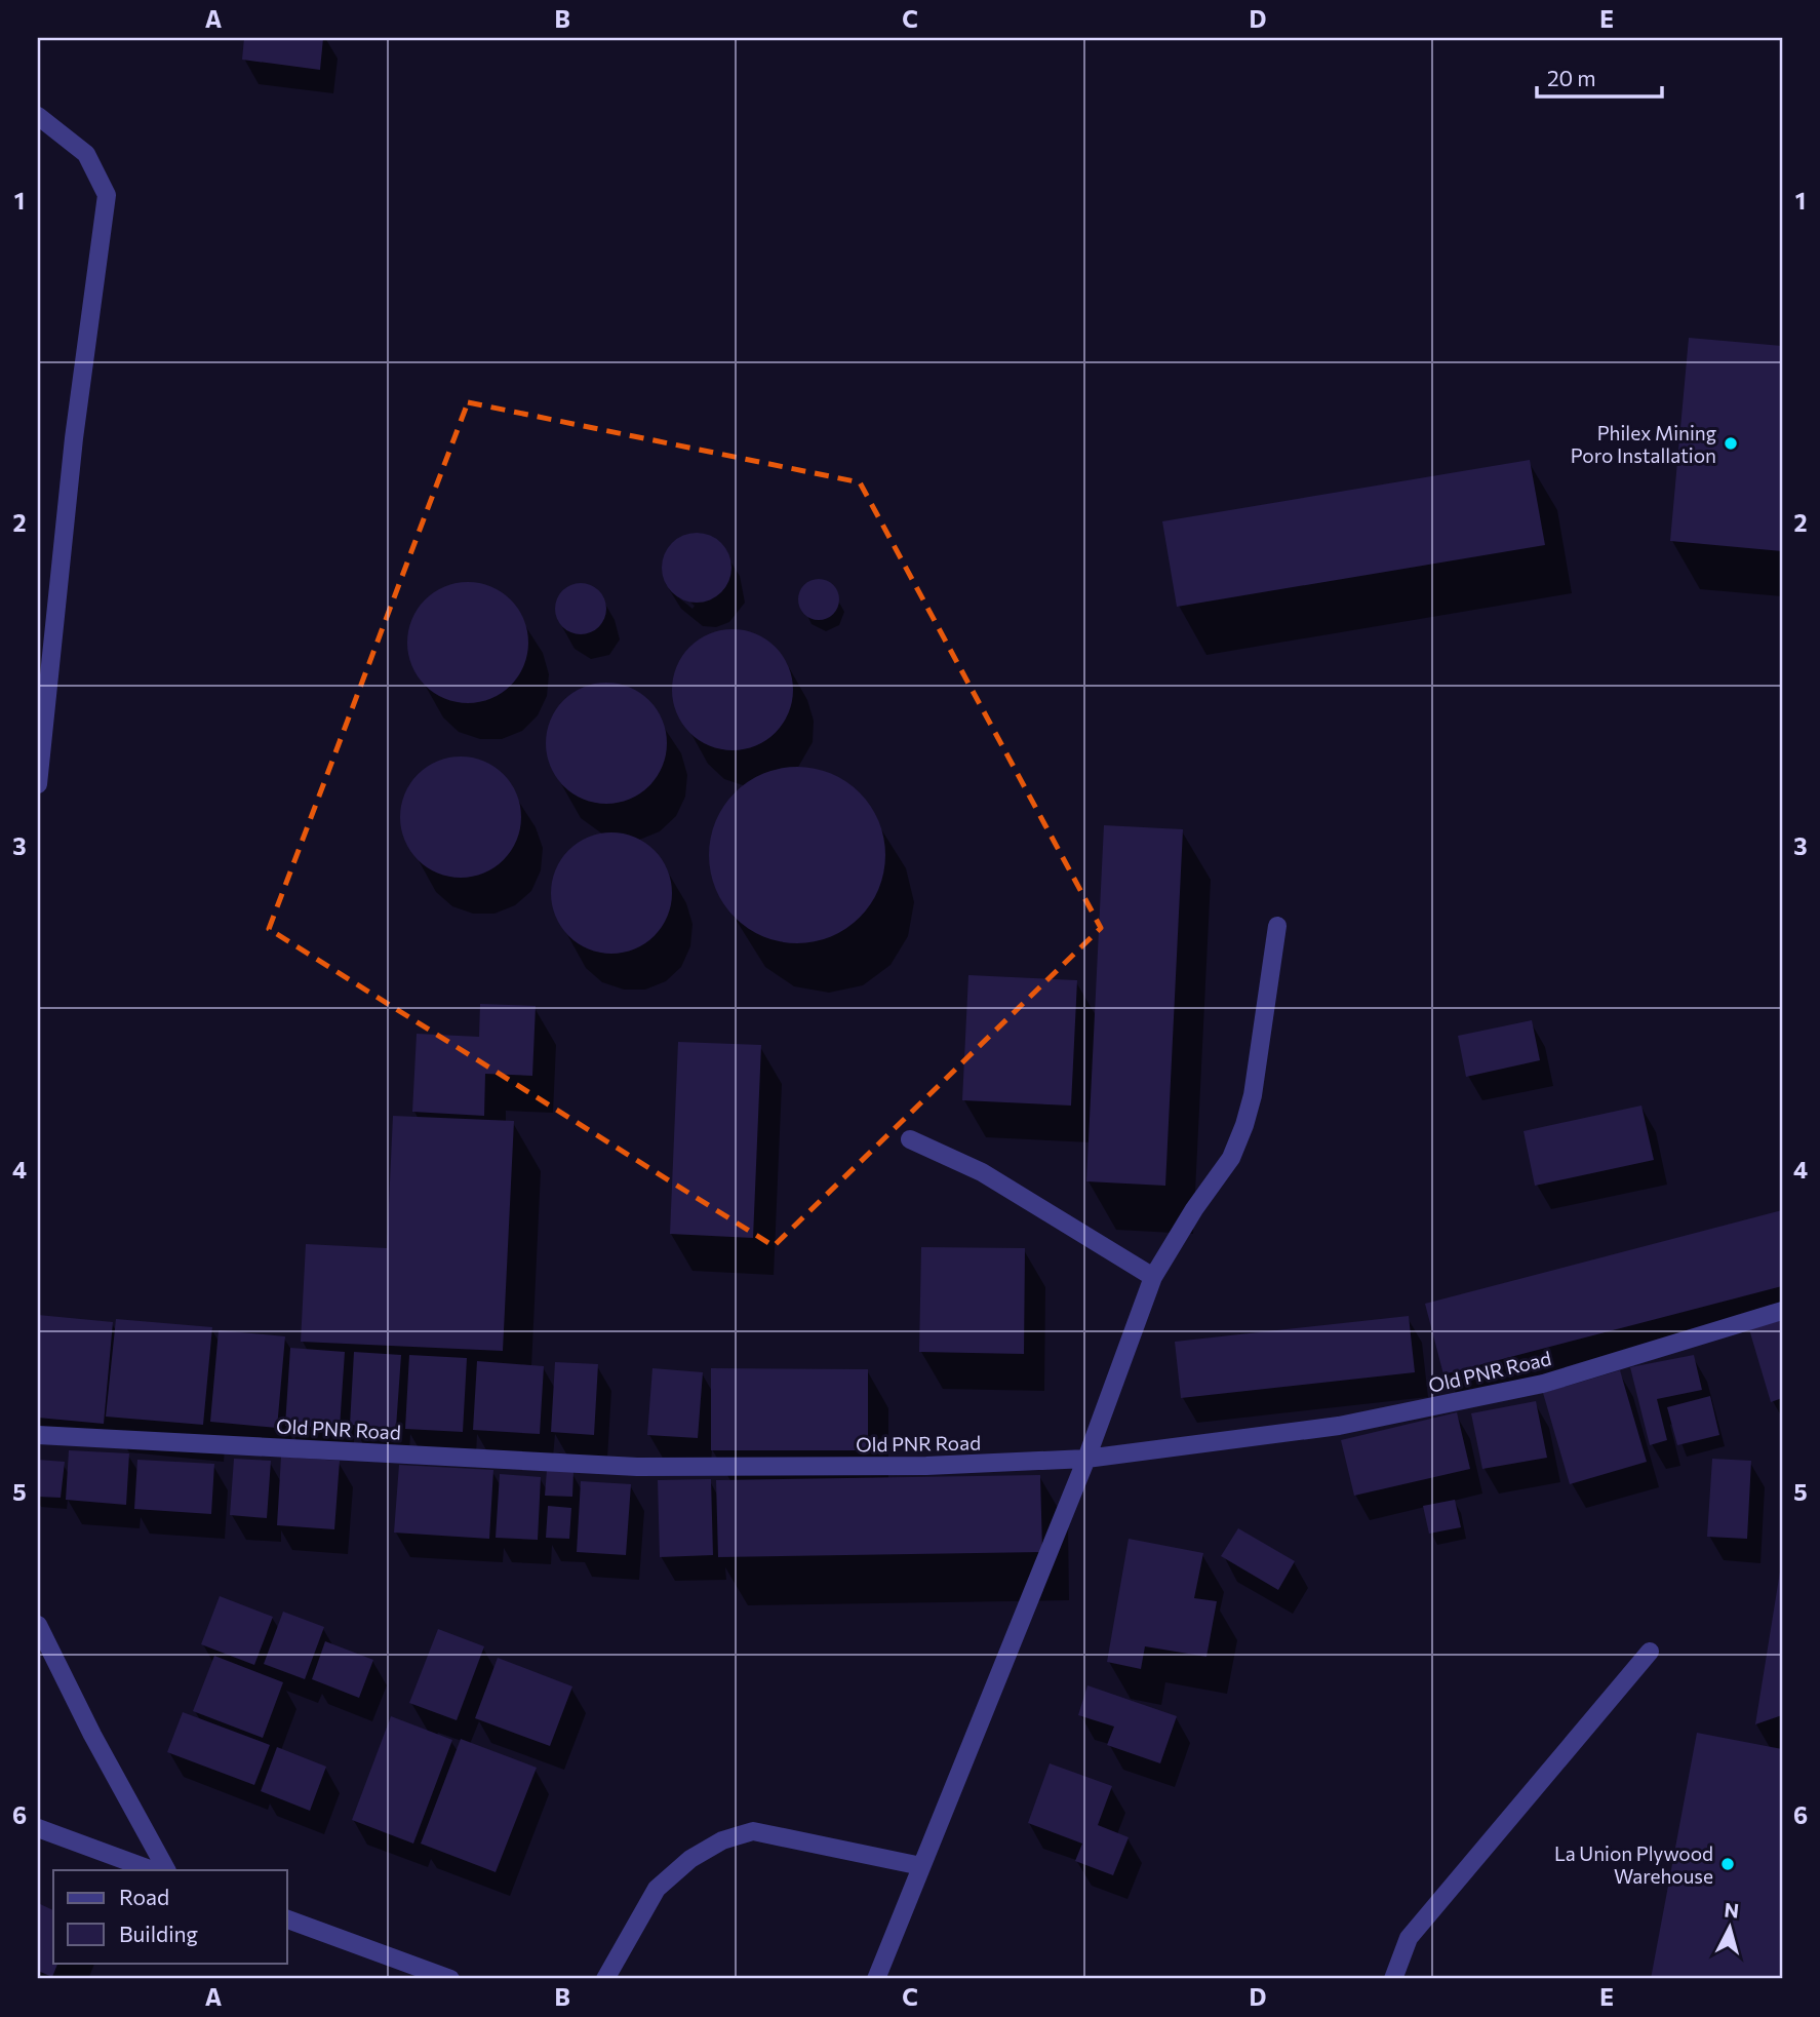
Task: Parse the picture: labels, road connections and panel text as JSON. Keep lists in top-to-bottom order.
{
  "streets": {
    "street": ["Old PNR Road"]
  },
  "places": ["Philex Mining Poro Installation", "La Union Plywood Warehouse"],
  "legend": ["Road", "Building"],
  "scale_bar": "20 m",
  "north": "top",
  "grid": {
    "columns": [
      "A",
      "B",
      "C",
      "D",
      "E"
    ],
    "rows": [
      "1",
      "2",
      "3",
      "4",
      "5",
      "6"
    ]
  }
}
